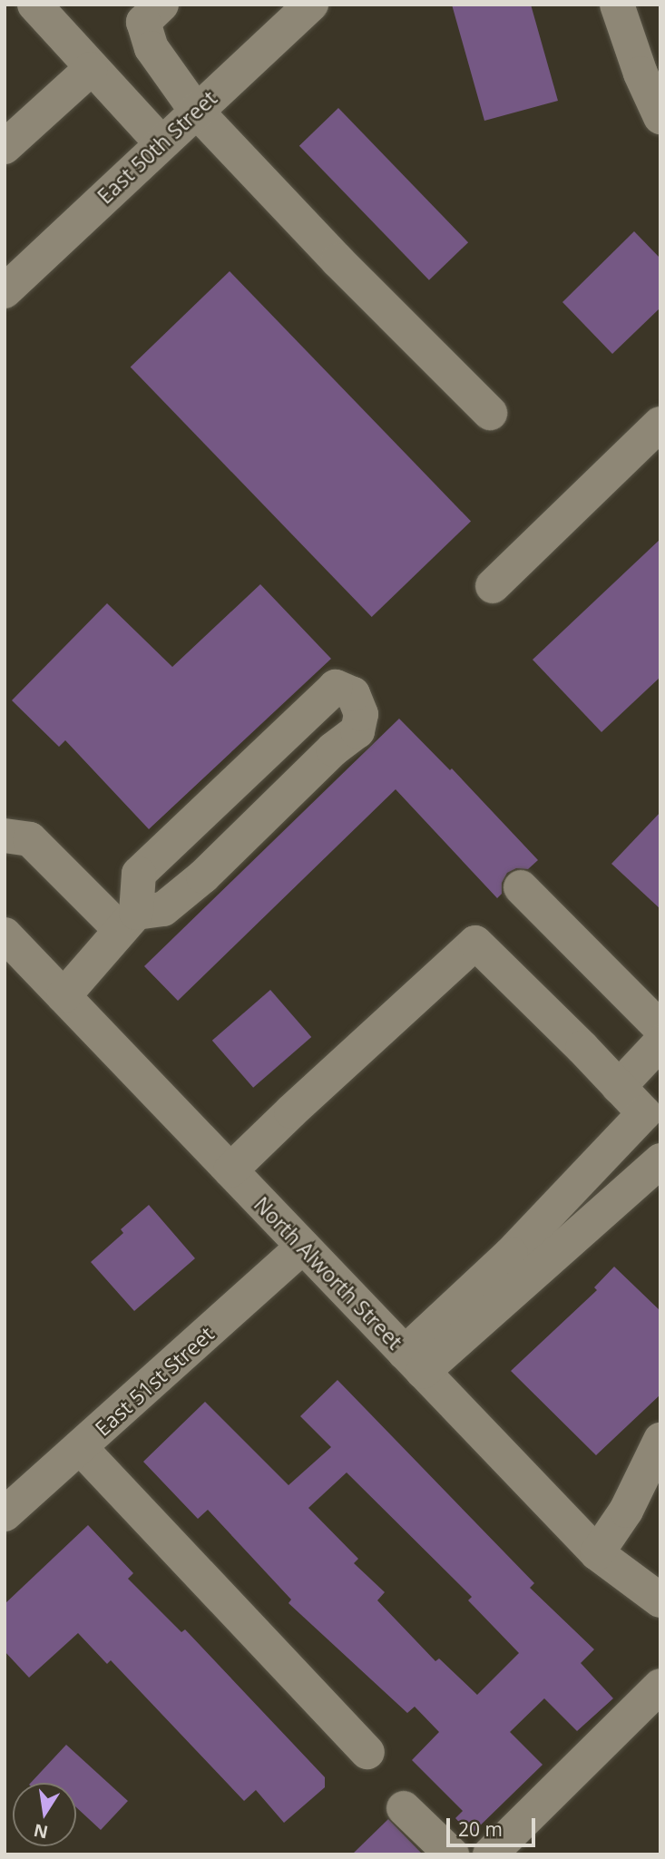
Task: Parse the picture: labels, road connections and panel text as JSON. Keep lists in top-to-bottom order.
{
  "streets": {
    "street": ["East 50th Street", "North Alworth Street", "East 51st Street"]
  },
  "crossings": [
    ["North Alworth Street", "East 51st Street"]
  ],
  "scale_bar": "20 m",
  "north": "bottom"
}
